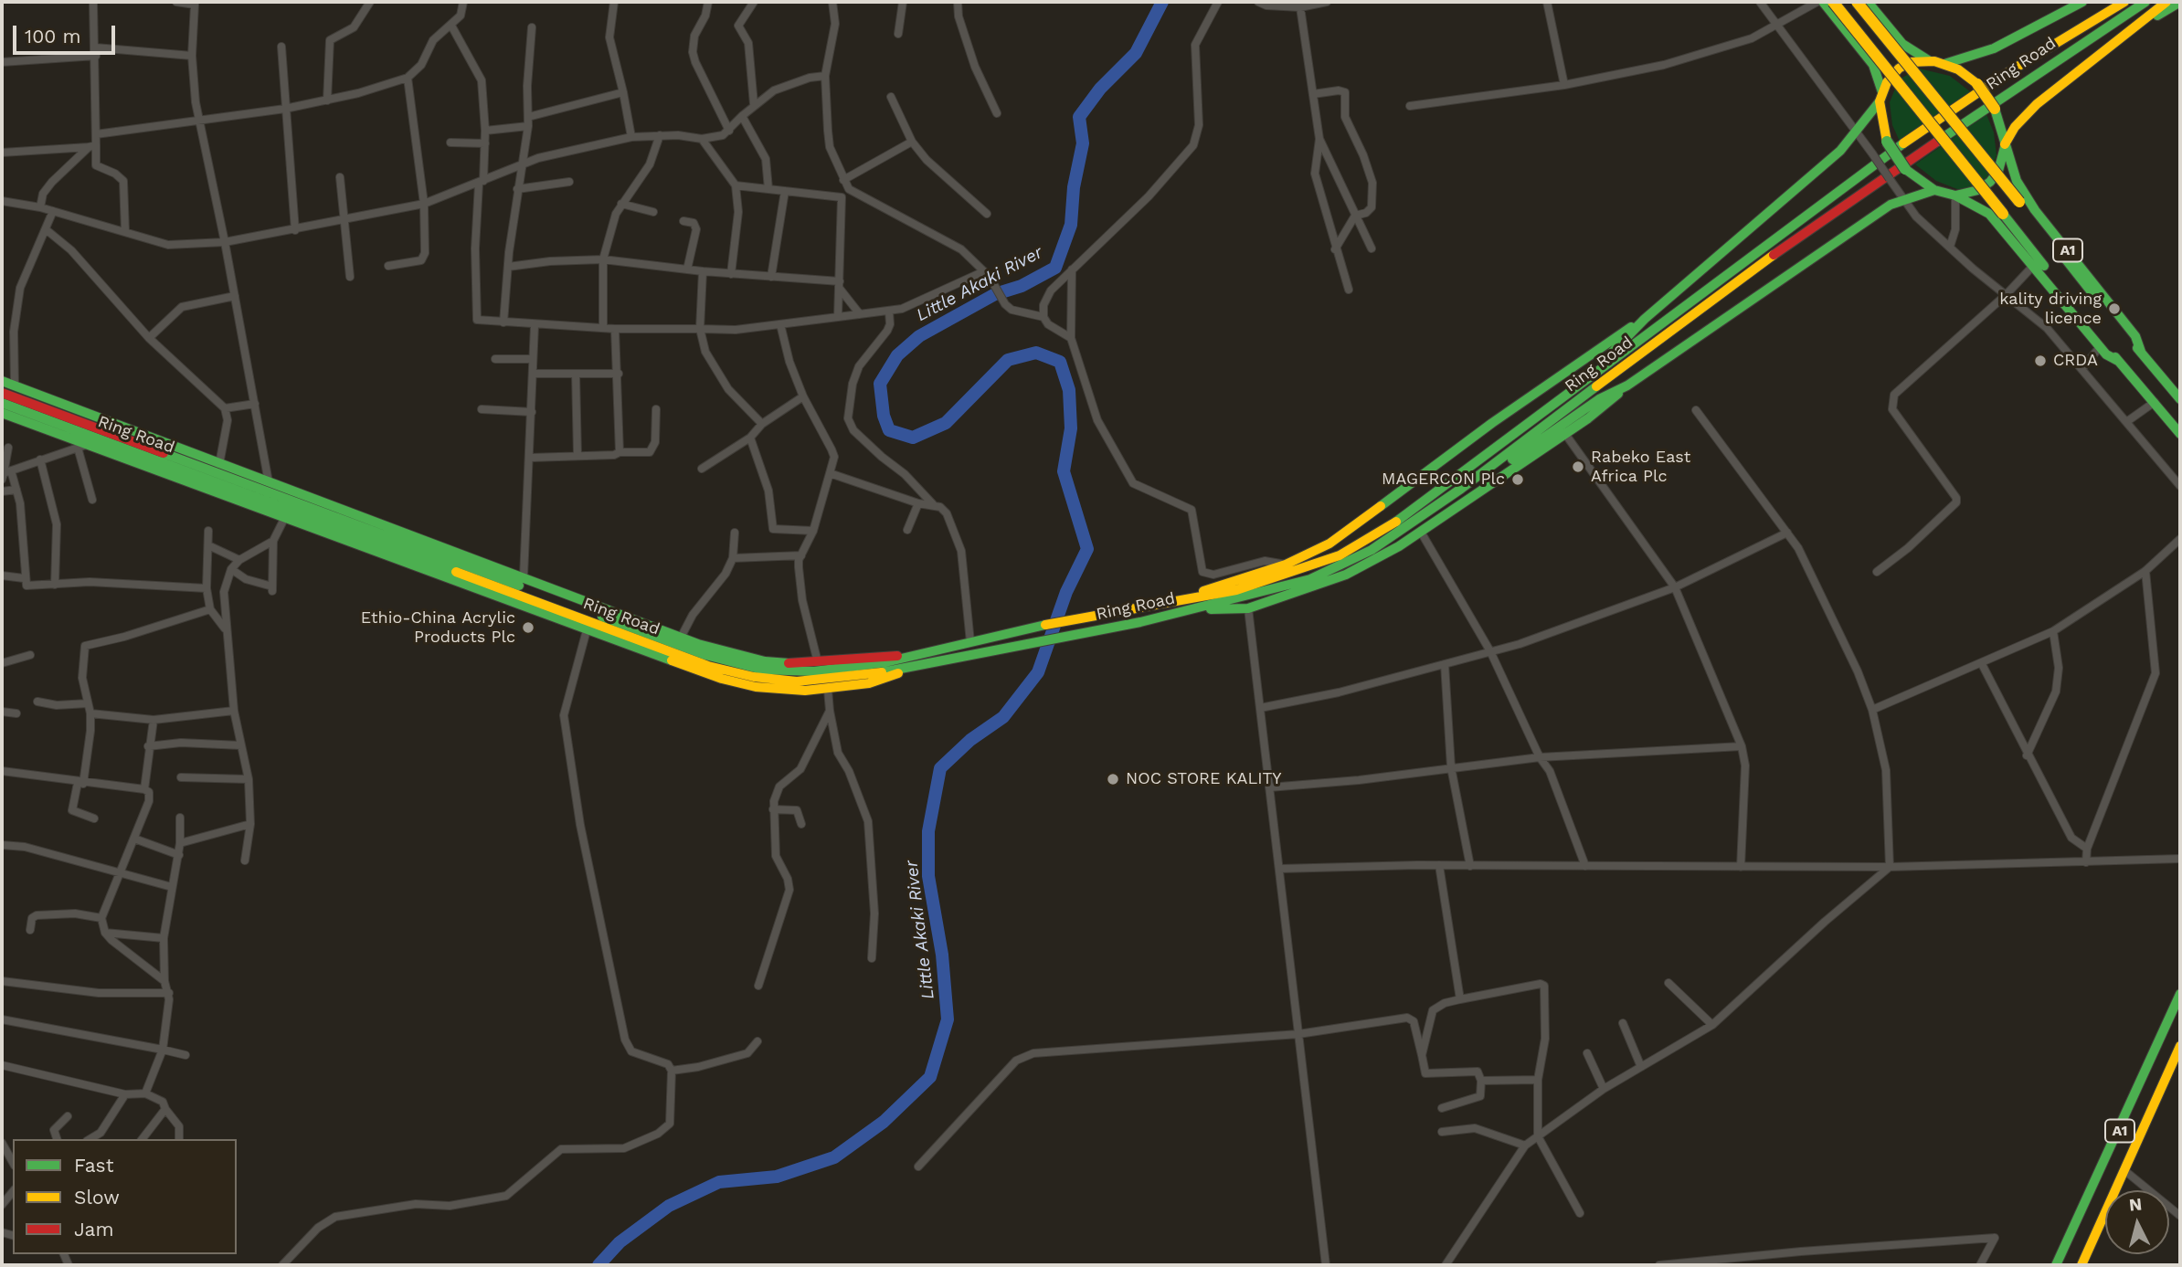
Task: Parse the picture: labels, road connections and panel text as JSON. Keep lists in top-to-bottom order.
{
  "streets": {
    "main road": ["Ring Road", "A1"]
  },
  "water": ["Little Akaki River"],
  "places": [
    "kality driving licence",
    "CRDA",
    "Rabeko East Africa Plc",
    "MAGERCON Plc",
    "Ethio-China Acrylic Products Plc",
    "NOC STORE KALITY"
  ],
  "legend": ["Fast", "Slow", "Jam"],
  "scale_bar": "100 m",
  "north": "top"
}
